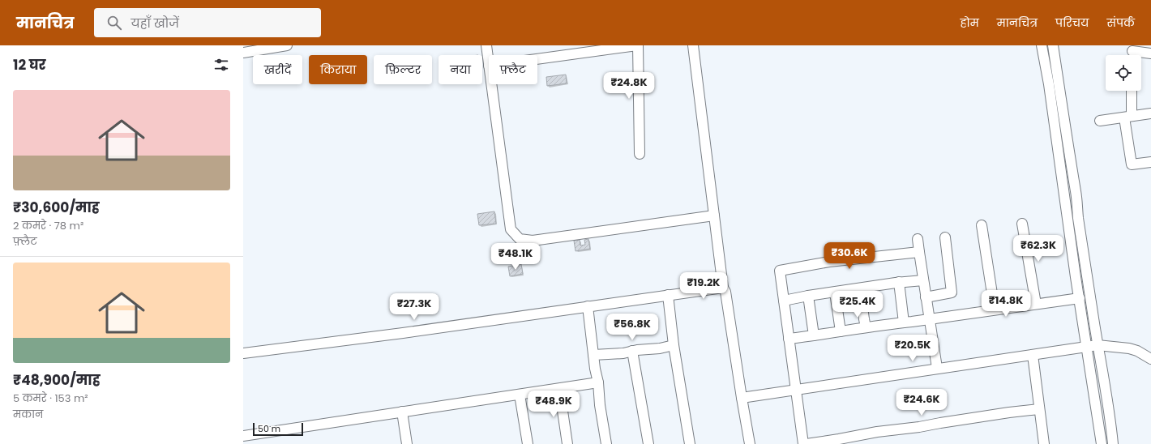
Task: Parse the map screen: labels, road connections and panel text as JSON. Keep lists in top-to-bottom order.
{
  "scale_bar": "50 m",
  "page": {
    "header": "मानचित्र",
    "search": "यहाँ खोजें",
    "nav": [
      "होम",
      "मानचित्र",
      "परिचय",
      "संपर्क"
    ],
    "heading": "12 घर",
    "chip": [
      "खरीदें",
      "किराया",
      "फ़िल्टर",
      "नया",
      "फ़्लैट"
    ],
    "price": [
      "₹24.8K",
      "₹62.3K",
      "₹30.6K",
      "₹48.1K",
      "₹19.2K",
      "₹14.8K",
      "₹25.4K",
      "₹27.3K",
      "₹56.8K",
      "₹20.5K",
      "₹24.6K",
      "₹48.9K"
    ],
    "list": [
      {
        "name": "₹30,600/माह",
        "note": "2 कमरे · 78 m² · फ़्लैट"
      },
      {
        "name": "₹48,900/माह",
        "note": "5 कमरे · 153 m² · मकान"
      }
    ],
    "scale": "50 m"
  }
}
